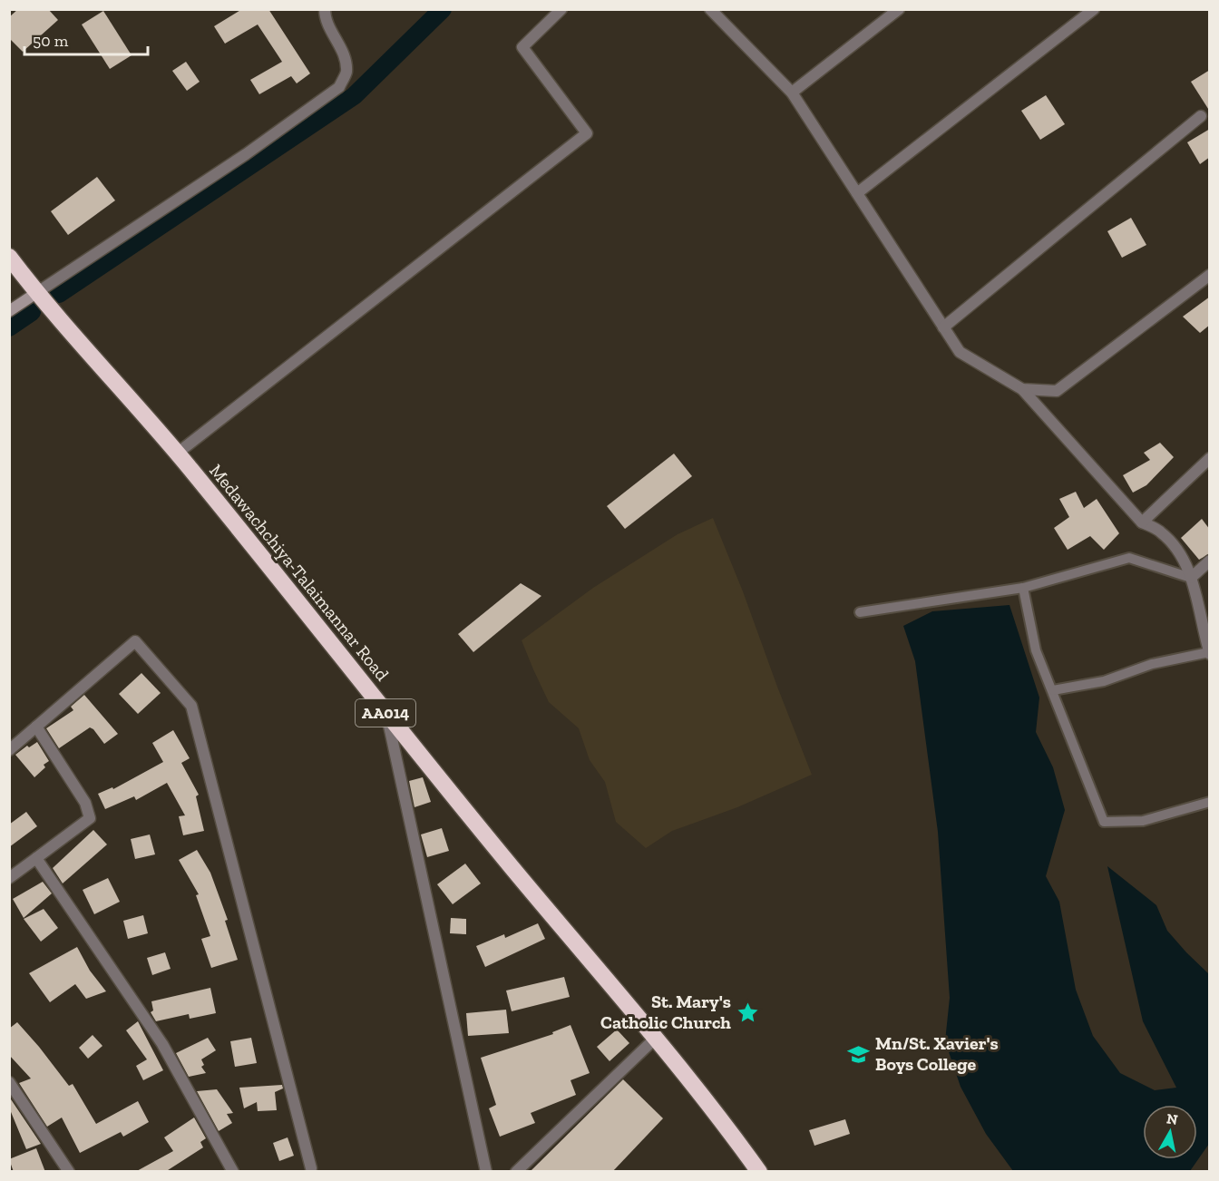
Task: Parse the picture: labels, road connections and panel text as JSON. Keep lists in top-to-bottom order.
{
  "streets": {
    "highway": ["Medawachchiya-Talaimannar Road", "AA014"]
  },
  "places": {
    "place": ["St. Mary's Catholic Church"],
    "school or university": ["Mn/St. Xavier's Boys College"]
  },
  "scale_bar": "50 m",
  "north": "top"
}
